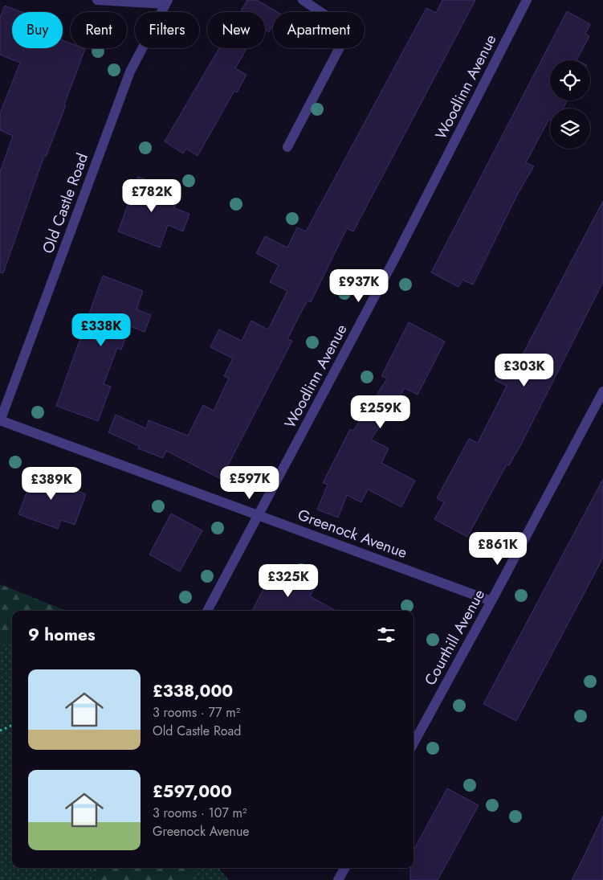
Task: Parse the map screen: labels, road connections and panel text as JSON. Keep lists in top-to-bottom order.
{
  "streets": {
    "street": [
      "Woodlinn Avenue",
      "Old Castle Road",
      "Greenock Avenue",
      "Courthill Avenue"
    ]
  },
  "crossings": [
    ["Woodlinn Avenue", "Greenock Avenue"],
    ["Old Castle Road", "Greenock Avenue"],
    ["Greenock Avenue", "Courthill Avenue"]
  ],
  "page": {
    "chip": [
      "Buy",
      "Rent",
      "Filters",
      "New",
      "Apartment"
    ],
    "price": [
      "£782K",
      "£937K",
      "£338K",
      "£303K",
      "£259K",
      "£597K",
      "£389K",
      "£861K",
      "£325K"
    ],
    "heading": "9 homes",
    "list": [
      {
        "name": "£338,000",
        "note": "3 rooms · 77 m² · Old Castle Road"
      },
      {
        "name": "£597,000",
        "note": "3 rooms · 107 m² · Greenock Avenue"
      }
    ]
  }
}
